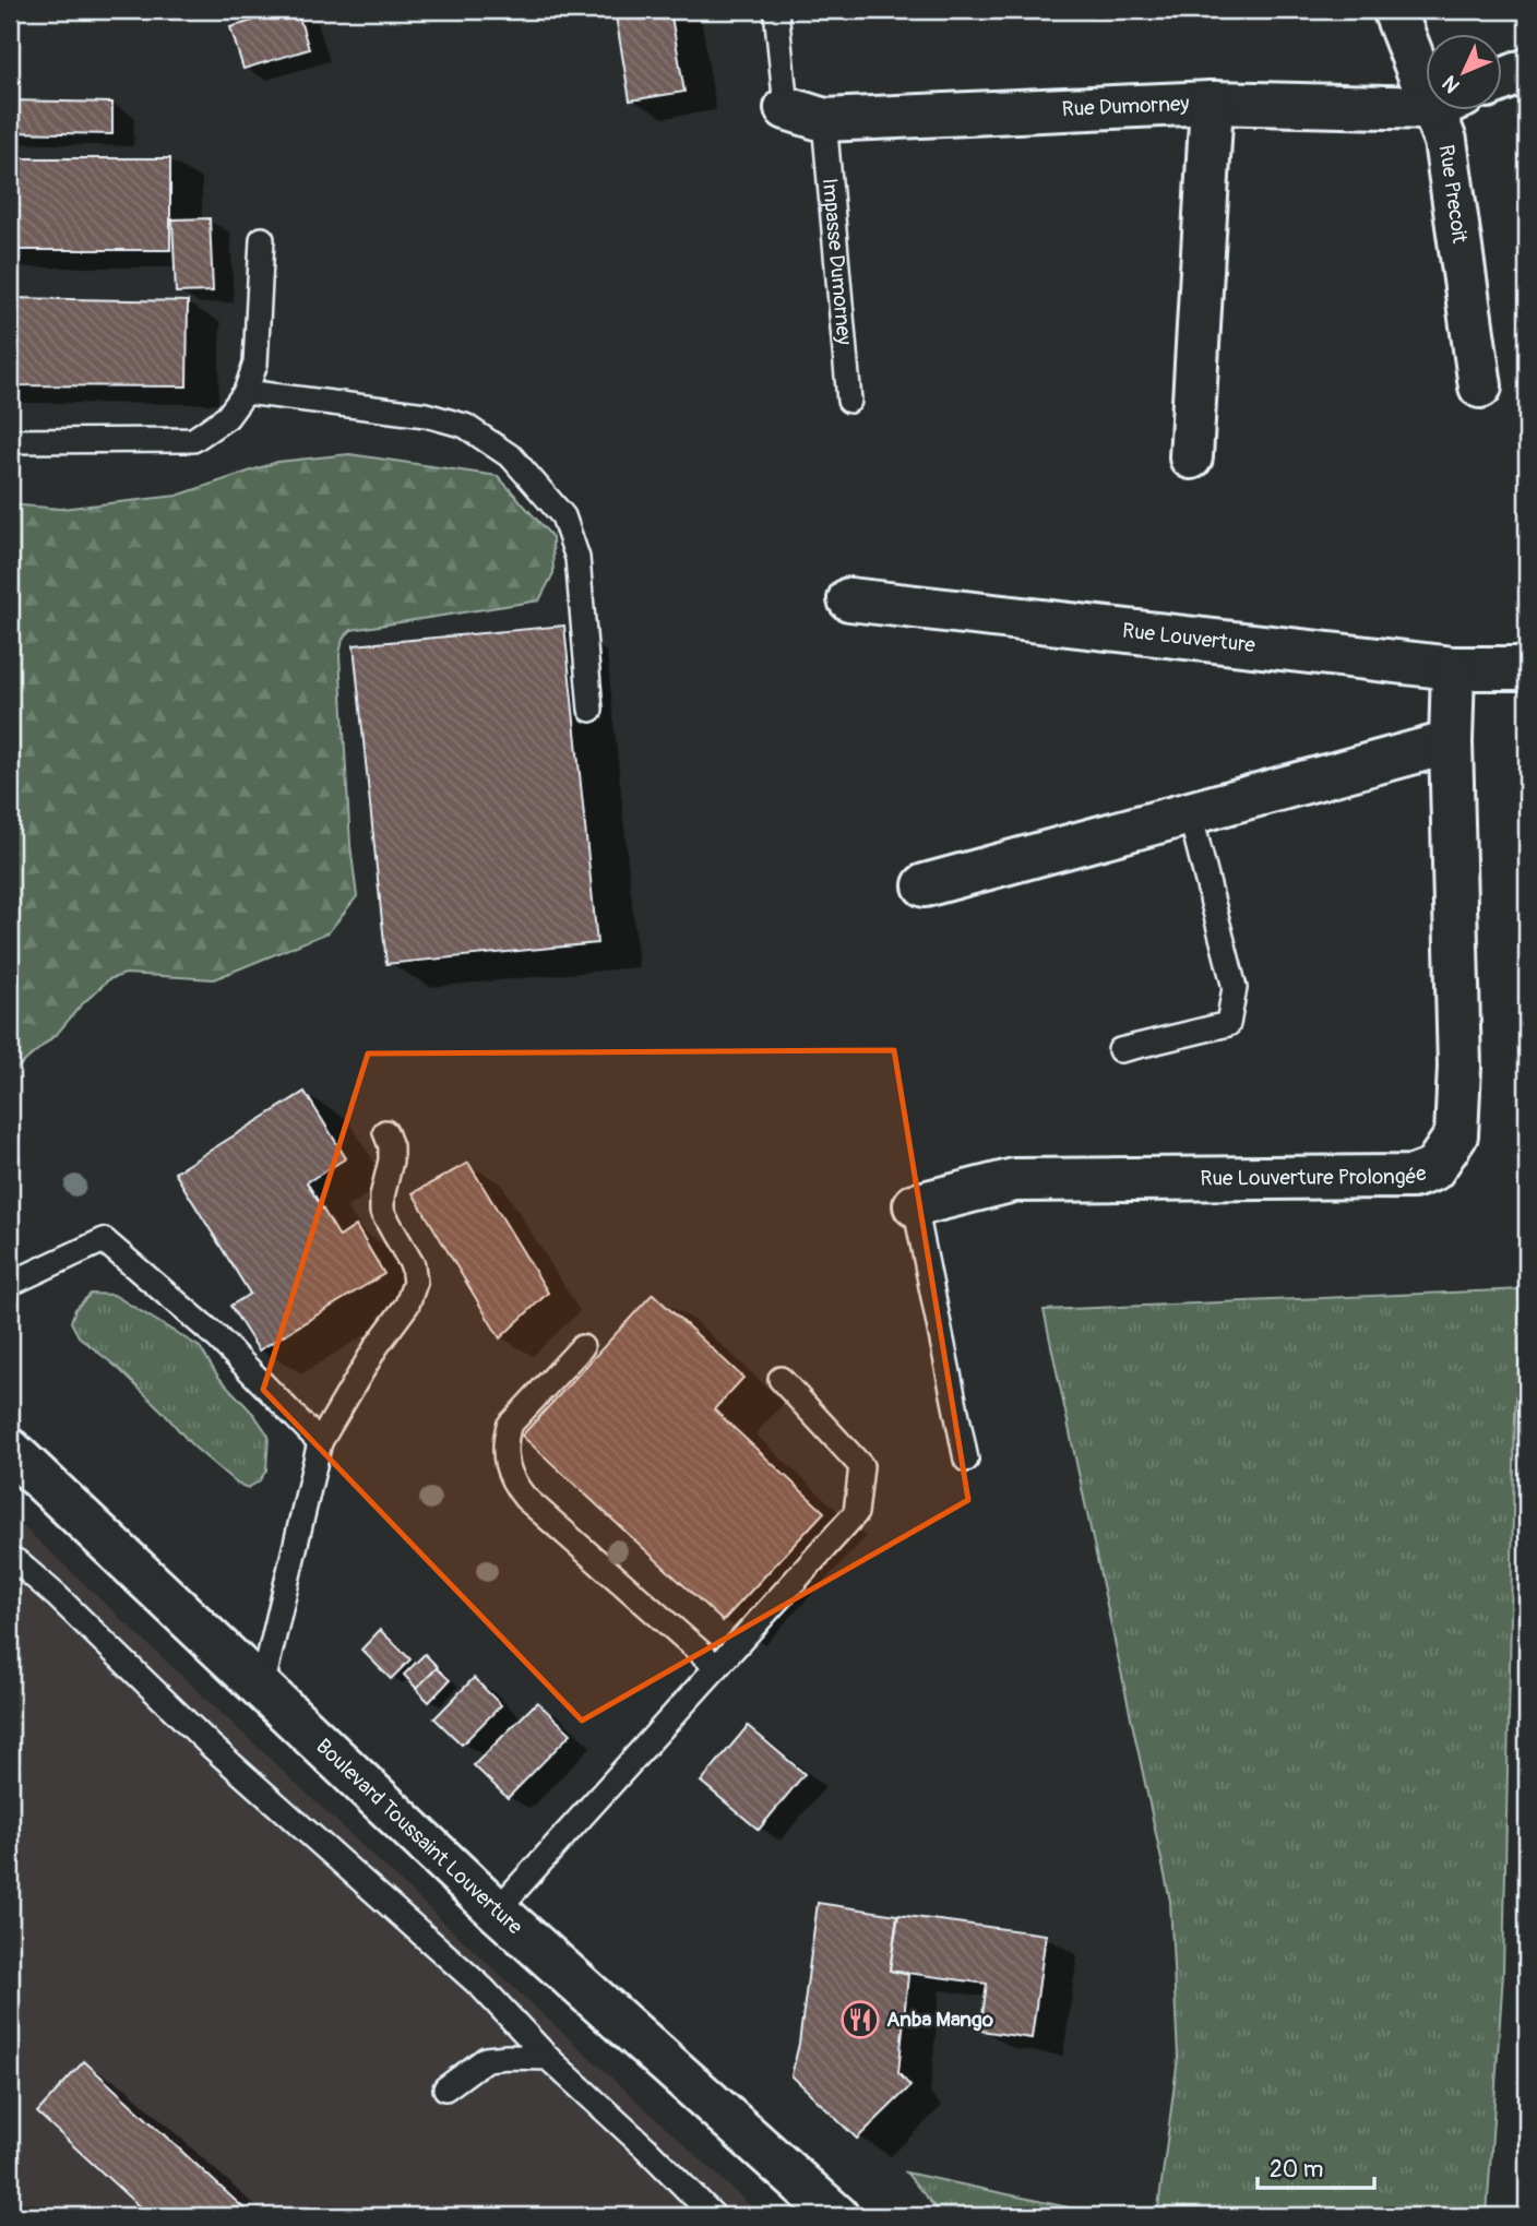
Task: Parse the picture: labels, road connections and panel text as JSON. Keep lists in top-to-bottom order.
{
  "streets": {
    "street": [
      "Rue Dumorney",
      "Rue Precoit",
      "Rue Louverture",
      "Rue Louverture Prolongée",
      "Boulevard Toussaint Louverture"
    ],
    "lane": ["Impasse Dumorney"]
  },
  "crossings": [
    ["Rue Dumorney", "Impasse Dumorney"],
    ["Rue Louverture", "Rue Louverture Prolongée"]
  ],
  "places": {
    "restaurant": ["Anba Mango"]
  },
  "scale_bar": "20 m",
  "north": "bottom left"
}
